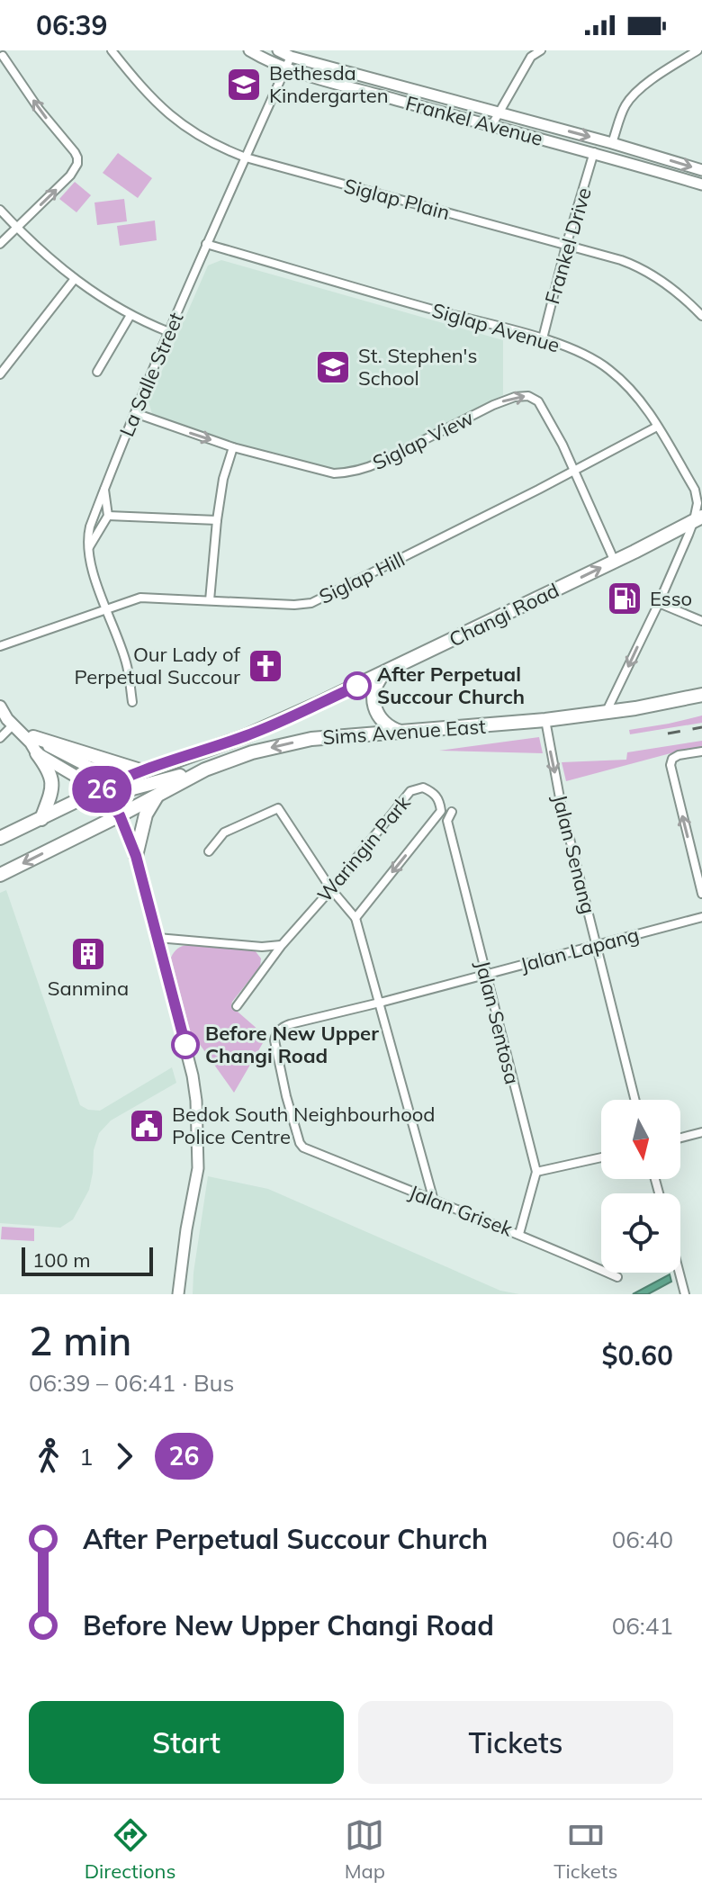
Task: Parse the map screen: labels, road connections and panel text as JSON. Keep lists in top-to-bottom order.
{
  "streets": {
    "main road": ["Changi Road", "Sims Avenue East"],
    "street": [
      "Frankel Avenue",
      "Siglap Plain",
      "Frankel Drive",
      "Siglap Avenue",
      "La Salle Street",
      "Siglap View",
      "Siglap Hill",
      "Waringin Park",
      "Jalan Senang",
      "Jalan Lapang",
      "Jalan Sentosa",
      "Jalan Grisek"
    ]
  },
  "crossings": [
    ["Frankel Avenue", "Frankel Drive"],
    ["Frankel Avenue", "La Salle Street"],
    ["Siglap Plain", "Frankel Drive"],
    ["Siglap Plain", "La Salle Street"],
    ["Frankel Drive", "Siglap Avenue"],
    ["Siglap Avenue", "La Salle Street"],
    ["Siglap Avenue", "Siglap Hill"],
    ["Siglap Avenue", "Changi Road"],
    ["La Salle Street", "Siglap View"],
    ["La Salle Street", "Siglap Hill"],
    ["Siglap View", "Siglap Hill"],
    ["Siglap View", "Changi Road"],
    ["Sims Avenue East", "Jalan Senang"],
    ["Jalan Senang", "Jalan Lapang"],
    ["Jalan Lapang", "Jalan Sentosa"],
    ["Jalan Lapang", "Jalan Grisek"],
    ["Jalan Sentosa", "Jalan Grisek"]
  ],
  "one_way": ["Siglap View", "Changi Road", "Jalan Senang"],
  "places": {
    "school or university": ["Bethesda Kindergarten", "St. Stephen's School"],
    "fuel station": ["Esso"],
    "church": ["Our Lady of Perpetual Succour"],
    "other": ["After Perpetual Succour Church", "Before New Upper Changi Road"],
    "building": ["Sanmina"],
    "public building": ["Bedok South Neighbourhood Police Centre"]
  },
  "lines": ["bus line 26"],
  "scale_bar": "100 m",
  "north": "bottom",
  "page": {
    "status": "06:39",
    "on_map": "26",
    "scale": "100 m",
    "heading": ["2 min", "06:39 – 06:41 · Bus", "$0.60"],
    "legs": ["1", "26"],
    "list": [
      {
        "name": "After Perpetual Succour Church",
        "value": "06:40"
      },
      {
        "name": "Before New Upper Changi Road",
        "value": "06:41"
      }
    ],
    "buttons": ["Start", "Tickets"],
    "tabs": ["Directions", "Map", "Tickets"]
  }
}
